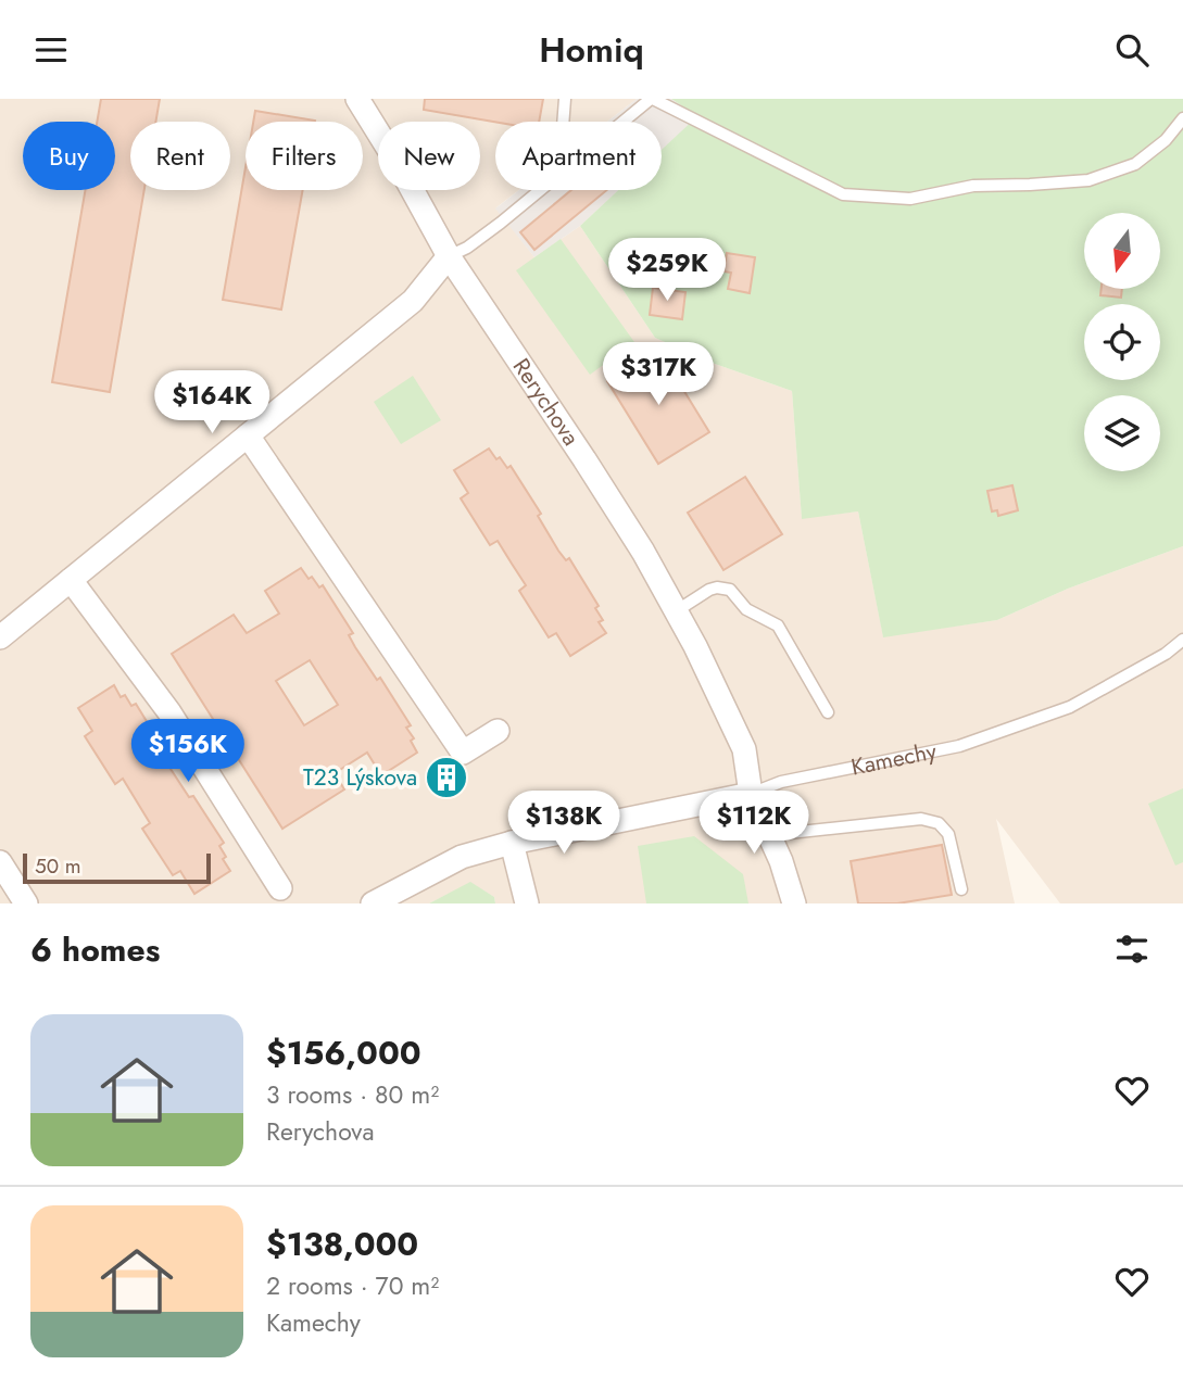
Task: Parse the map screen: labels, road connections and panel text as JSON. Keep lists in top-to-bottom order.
{
  "streets": {
    "street": ["Rerychova", "Kamechy"]
  },
  "crossings": [
    ["Rerychova", "Kamechy"]
  ],
  "places": {
    "building": ["T23 Lýskova"]
  },
  "scale_bar": "50 m",
  "north": "bottom",
  "page": {
    "header": "Homiq",
    "chip": [
      "Buy",
      "Rent",
      "Filters",
      "New",
      "Apartment"
    ],
    "price": [
      "$259K",
      "$317K",
      "$164K",
      "$156K",
      "$138K",
      "$112K"
    ],
    "scale": "50 m",
    "heading": "6 homes",
    "list": [
      {
        "name": "$156,000",
        "note": "3 rooms · 80 m² · Rerychova"
      },
      {
        "name": "$138,000",
        "note": "2 rooms · 70 m² · Kamechy"
      }
    ]
  }
}
